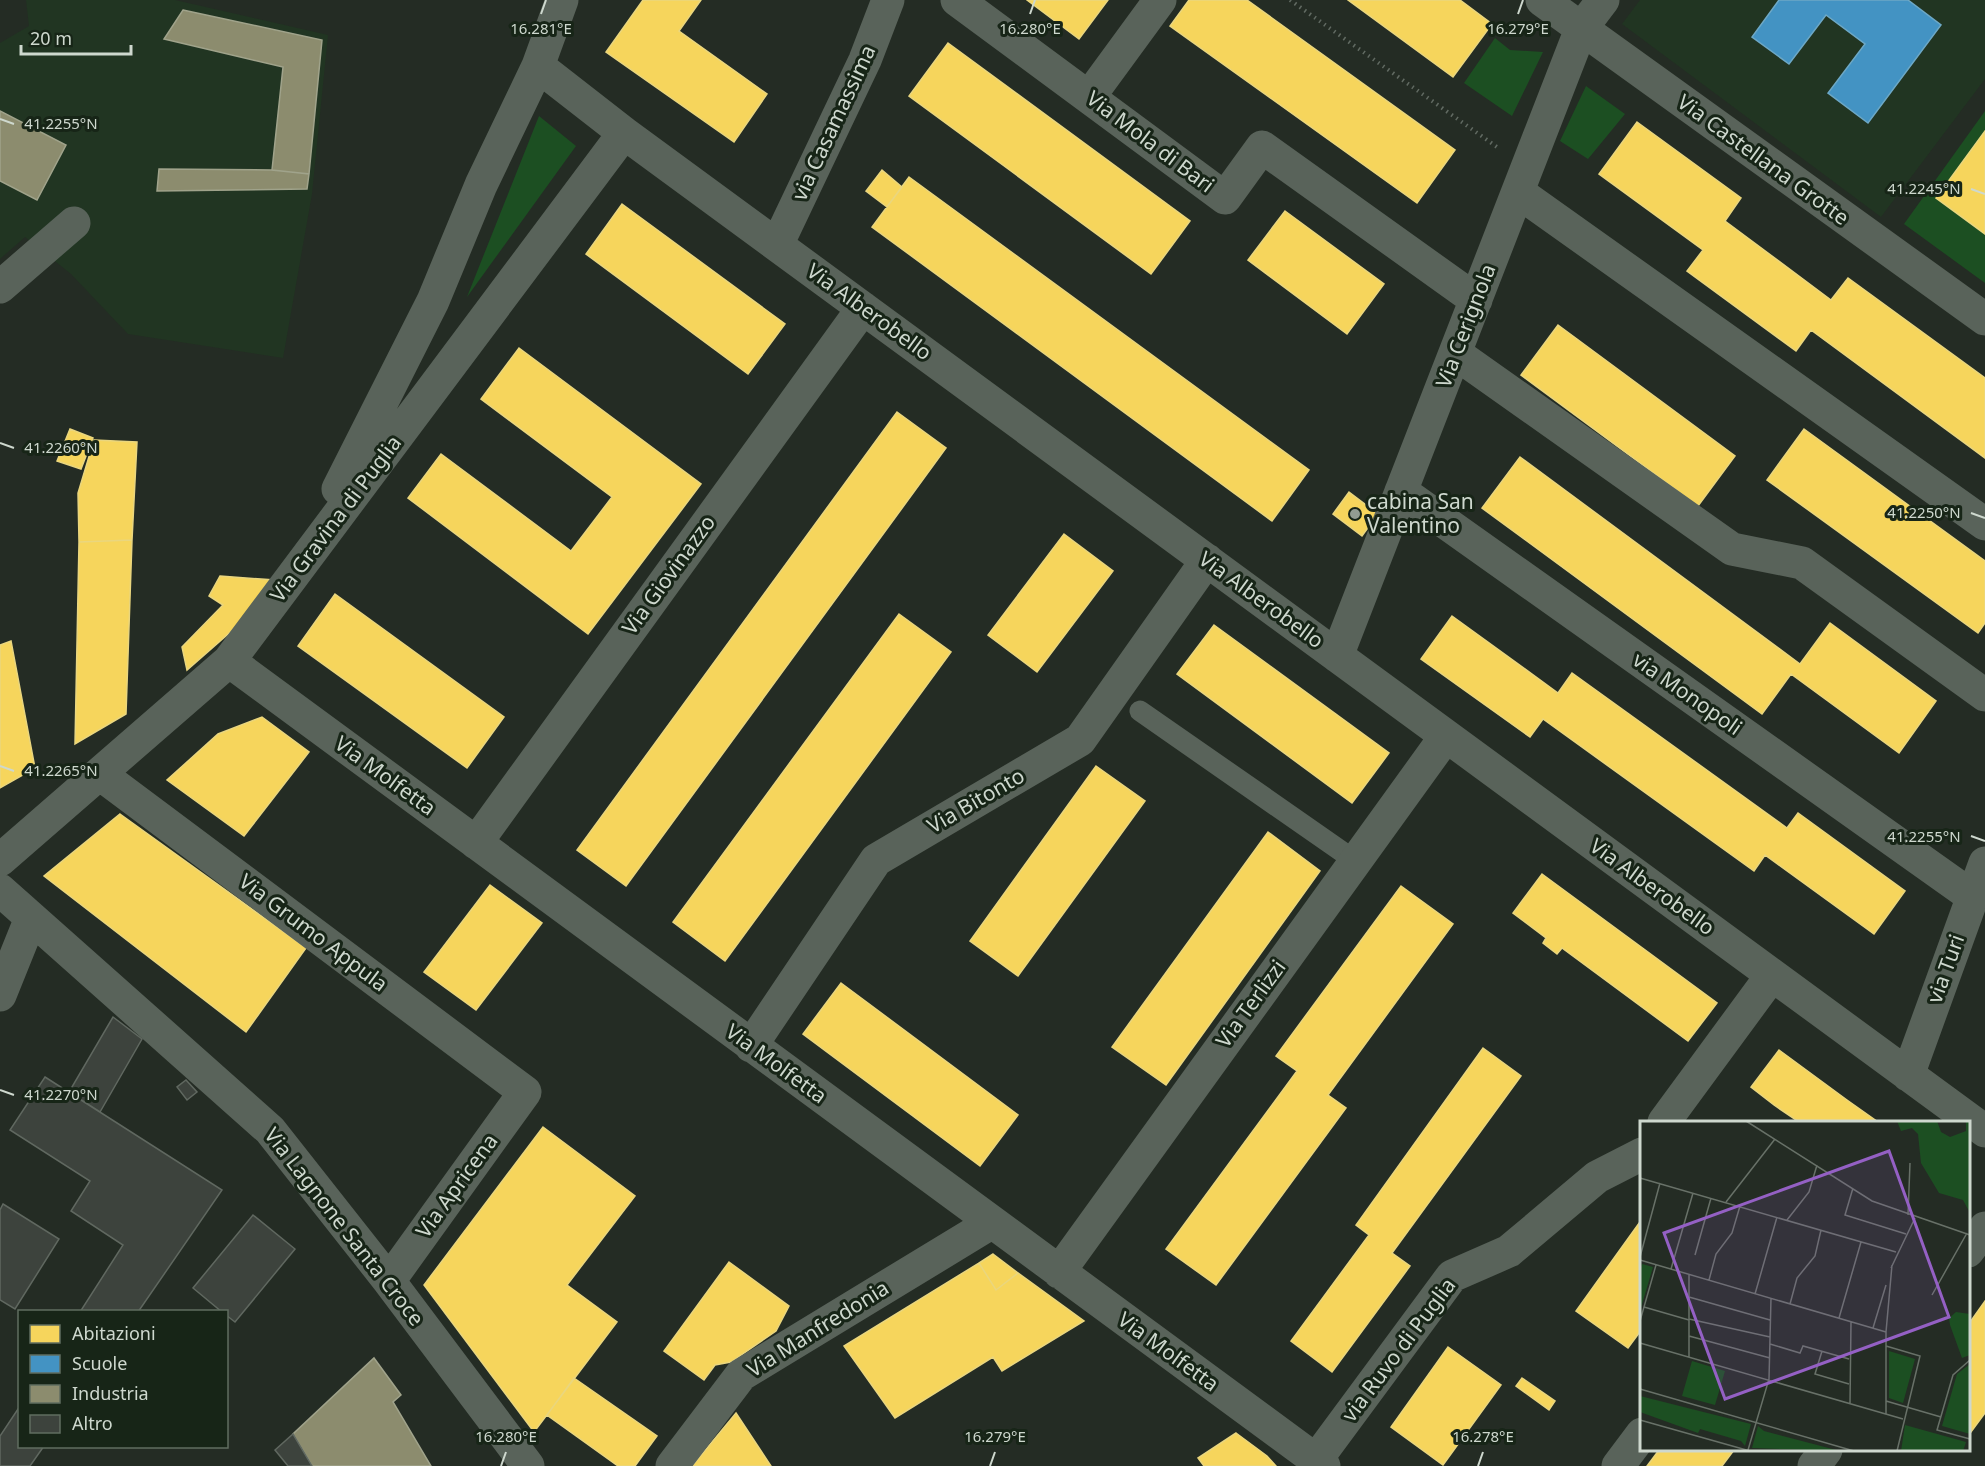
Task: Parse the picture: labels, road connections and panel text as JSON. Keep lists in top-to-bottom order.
{
  "streets": {
    "street": [
      "via Casamassima",
      "Via Mola di Bari",
      "Via Castellana Grotte",
      "Via Alberobello",
      "Via Cerignola",
      "Via Gravina di Puglia",
      "Via Giovinazzo",
      "via Monopoli",
      "Via Molfetta",
      "Via Bitonto",
      "Via Grumo Appula",
      "via Turi",
      "Via Terlizzi",
      "Via Apricena",
      "Via Lagnone Santa Croce",
      "Via Manfredonia",
      "via Ruvo di Puglia"
    ]
  },
  "crossings": [
    ["via Casamassima", "Via Alberobello"],
    ["Via Mola di Bari", "Via Cerignola"],
    ["Via Castellana Grotte", "Via Cerignola"],
    ["Via Alberobello", "Via Cerignola"],
    ["Via Alberobello", "Via Gravina di Puglia"],
    ["Via Alberobello", "Via Giovinazzo"],
    ["Via Alberobello", "Via Bitonto"],
    ["Via Alberobello", "via Turi"],
    ["Via Alberobello", "Via Terlizzi"],
    ["Via Cerignola", "via Monopoli"],
    ["Via Gravina di Puglia", "Via Molfetta"],
    ["Via Gravina di Puglia", "Via Grumo Appula"],
    ["Via Giovinazzo", "Via Molfetta"],
    ["via Monopoli", "via Turi"],
    ["Via Molfetta", "Via Bitonto"],
    ["Via Molfetta", "Via Terlizzi"],
    ["Via Molfetta", "Via Manfredonia"],
    ["Via Molfetta", "via Ruvo di Puglia"],
    ["Via Grumo Appula", "Via Apricena"],
    ["Via Apricena", "Via Lagnone Santa Croce"]
  ],
  "places": ["cabina San Valentino"],
  "legend": [
    "Abitazioni",
    "Scuole",
    "Industria",
    "Altro"
  ],
  "scale_bar": "20 m",
  "coordinates": [
    "16.280°E",
    "16.281°E",
    "16.279°E",
    "41.2255°N",
    "41.2245°N",
    "41.2260°N",
    "41.2250°N",
    "41.2265°N",
    "41.2270°N",
    "16.278°E"
  ]
}
